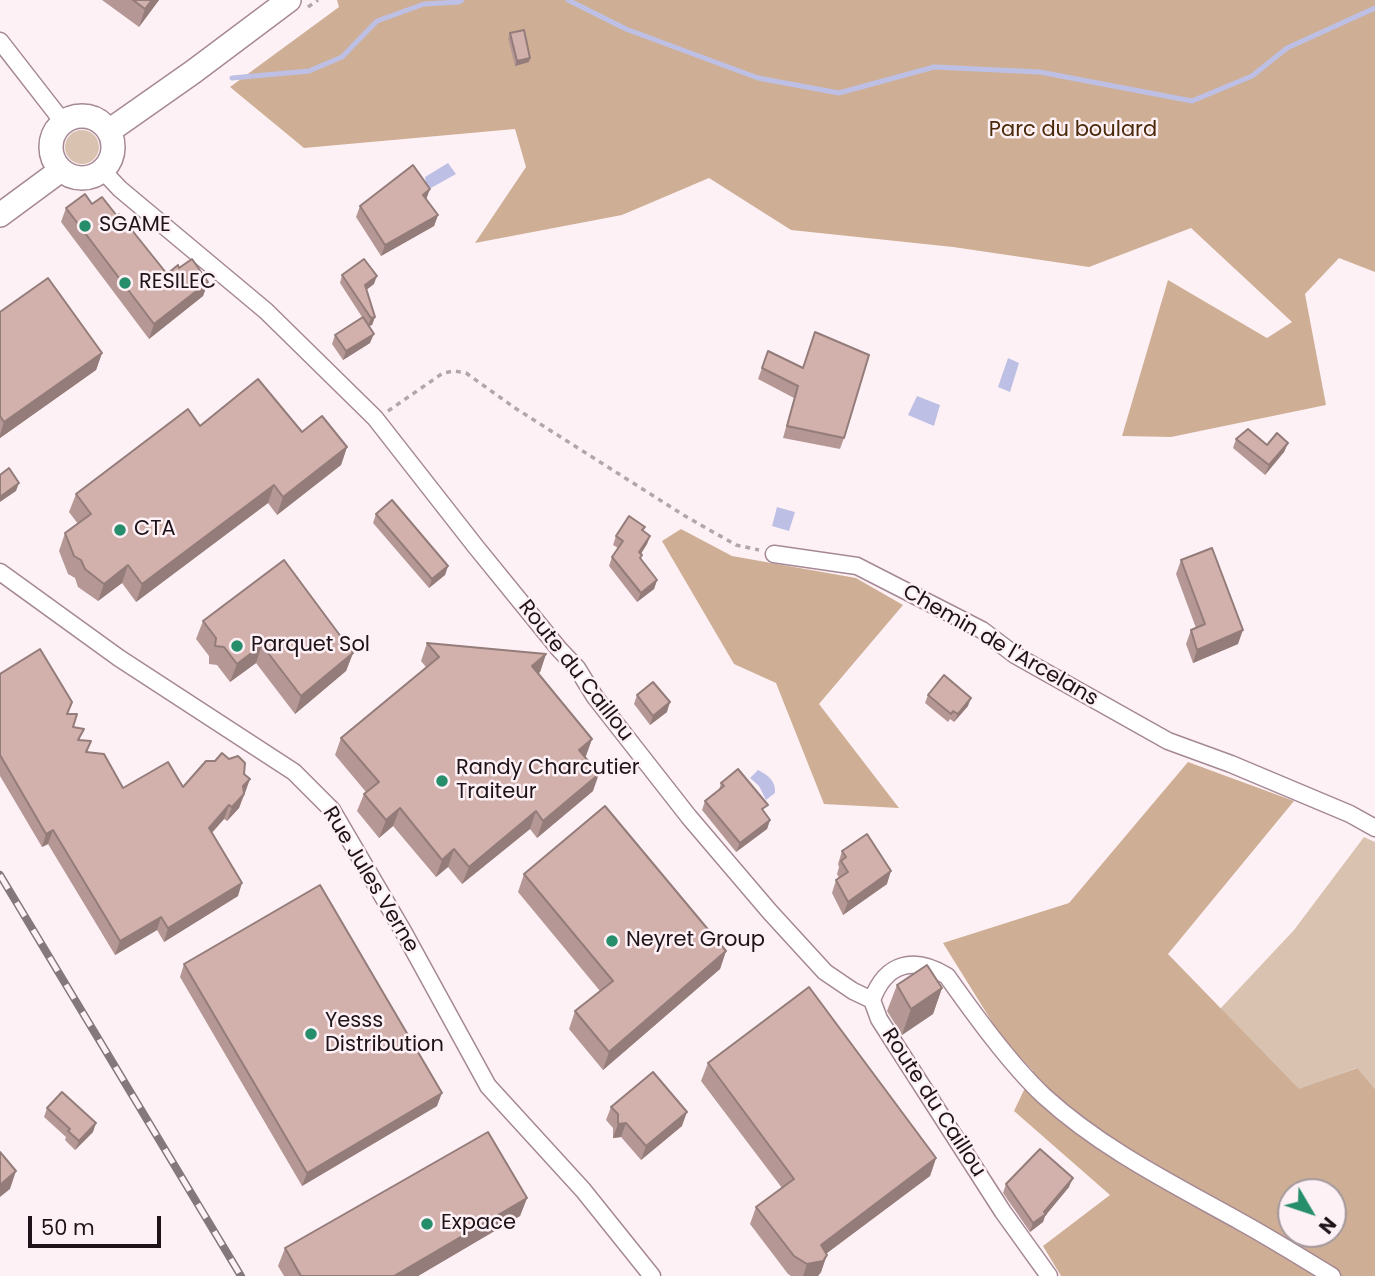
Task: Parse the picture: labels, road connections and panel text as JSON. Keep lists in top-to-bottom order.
{
  "streets": {
    "street": ["Chemin de l'Arcelans", "Route du Caillou", "Rue Jules Verne"]
  },
  "parks": ["Parc du boulard"],
  "places": [
    "SGAME",
    "RESILEC",
    "CTA",
    "Parquet Sol",
    "Randy Charcutier Traiteur",
    "Neyret Group",
    "Yesss Distribution",
    "Expace"
  ],
  "scale_bar": "50 m",
  "north": "bottom right"
}
